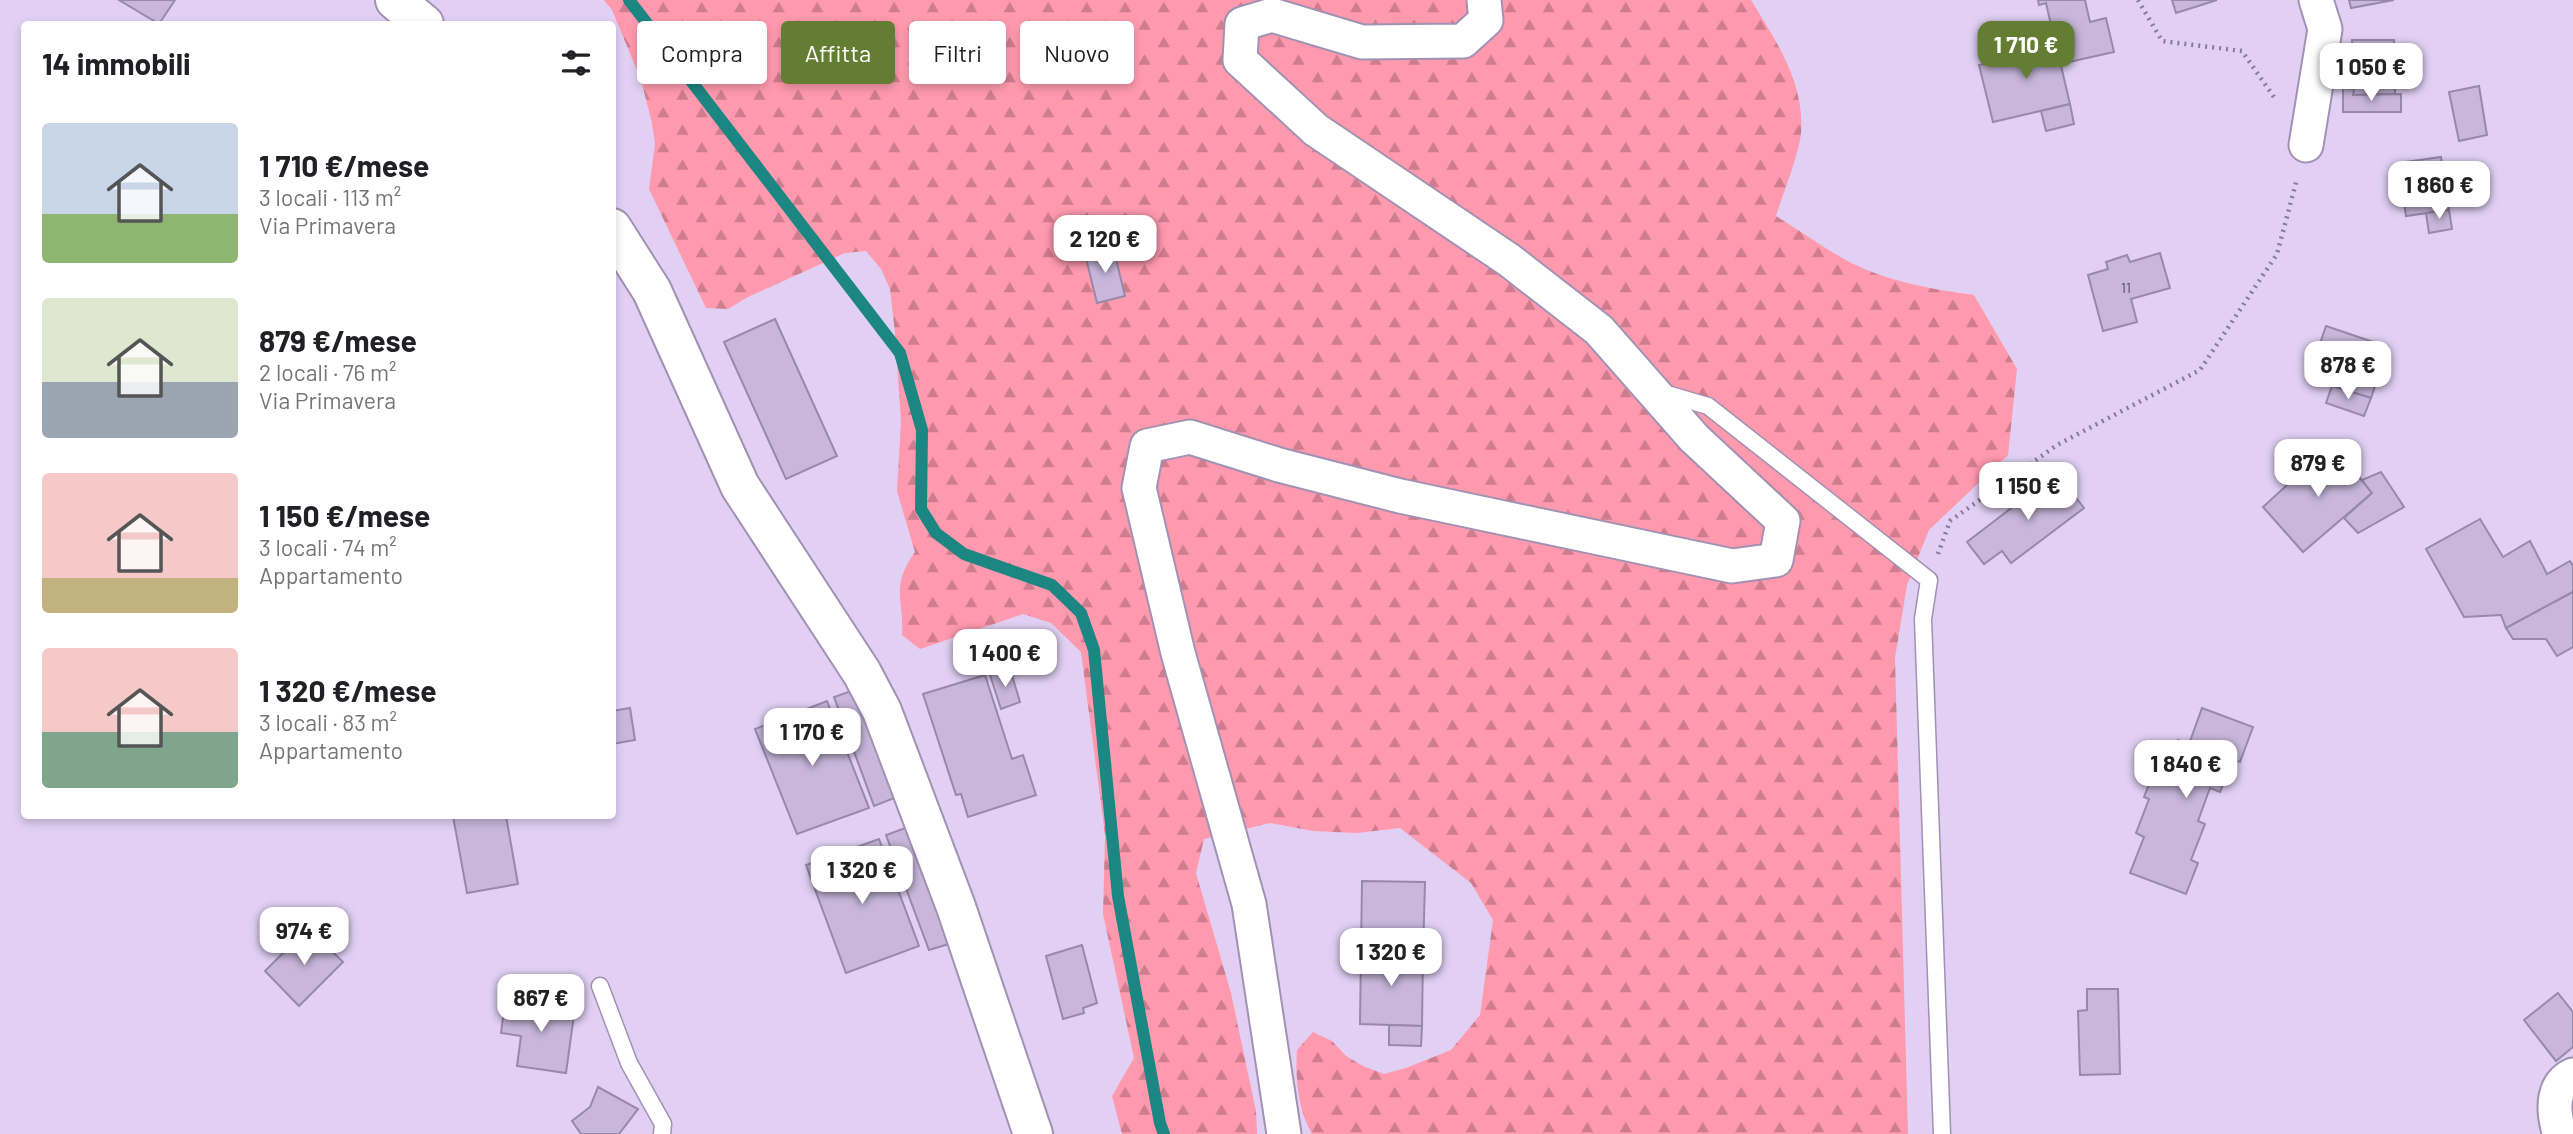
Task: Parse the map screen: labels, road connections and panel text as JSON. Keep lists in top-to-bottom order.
{
  "house_numbers": ["11"],
  "page": {
    "price": [
      "1 710 €",
      "1 050 €",
      "1 860 €",
      "2 120 €",
      "878 €",
      "879 €",
      "1 150 €",
      "1 400 €",
      "1 170 €",
      "1 840 €",
      "1 320 €",
      "974 €",
      "1 320 €",
      "867 €"
    ],
    "chip": [
      "Compra",
      "Affitta",
      "Filtri",
      "Nuovo"
    ],
    "heading": "14 immobili",
    "list": [
      {
        "name": "1 710 €/mese",
        "note": "3 locali · 113 m² · Via Primavera"
      },
      {
        "name": "879 €/mese",
        "note": "2 locali · 76 m² · Via Primavera"
      },
      {
        "name": "1 150 €/mese",
        "note": "3 locali · 74 m² · Appartamento"
      },
      {
        "name": "1 320 €/mese",
        "note": "3 locali · 83 m² · Appartamento"
      }
    ]
  }
}
